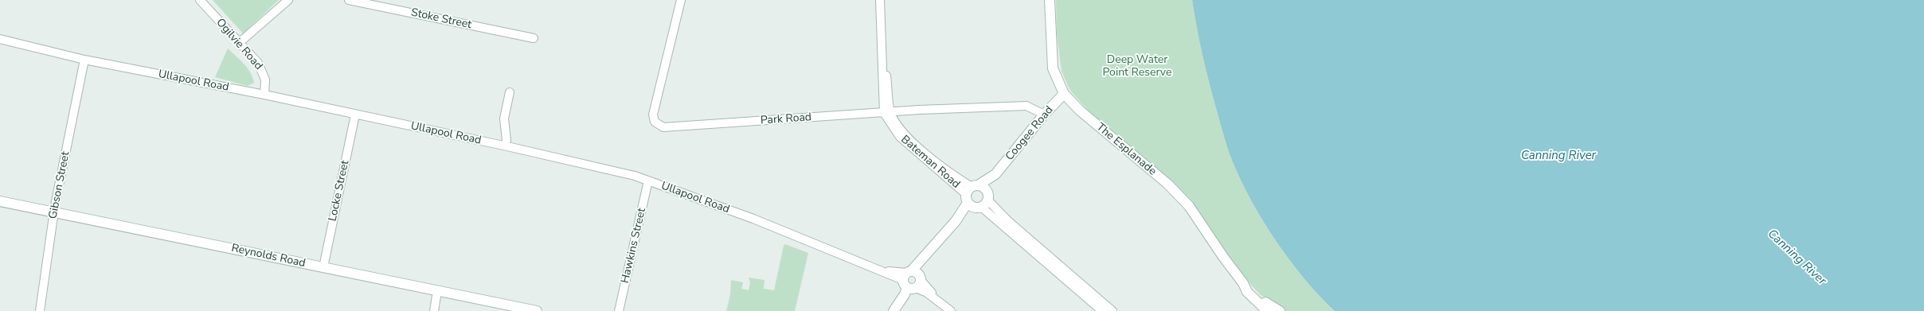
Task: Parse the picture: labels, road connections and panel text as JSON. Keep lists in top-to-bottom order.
{
  "streets": {
    "street": [
      "Stoke Street",
      "Ogilvie Road",
      "Ullapool Road",
      "Park Road",
      "Coogee Road",
      "The Esplanade",
      "Bateman Road",
      "Gibson Street",
      "Locke Street",
      "Hawkins Street",
      "Reynolds Road"
    ]
  },
  "crossings": [
    ["Ogilvie Road", "Ullapool Road"],
    ["Ullapool Road", "Coogee Road"],
    ["Ullapool Road", "Gibson Street"],
    ["Ullapool Road", "Locke Street"],
    ["Ullapool Road", "Hawkins Street"],
    ["Park Road", "Coogee Road"],
    ["Park Road", "Bateman Road"],
    ["Coogee Road", "The Esplanade"],
    ["Coogee Road", "Bateman Road"],
    ["Gibson Street", "Reynolds Road"],
    ["Locke Street", "Reynolds Road"]
  ],
  "water": ["Canning River"],
  "parks": ["Deep Water Point Reserve"]
}
